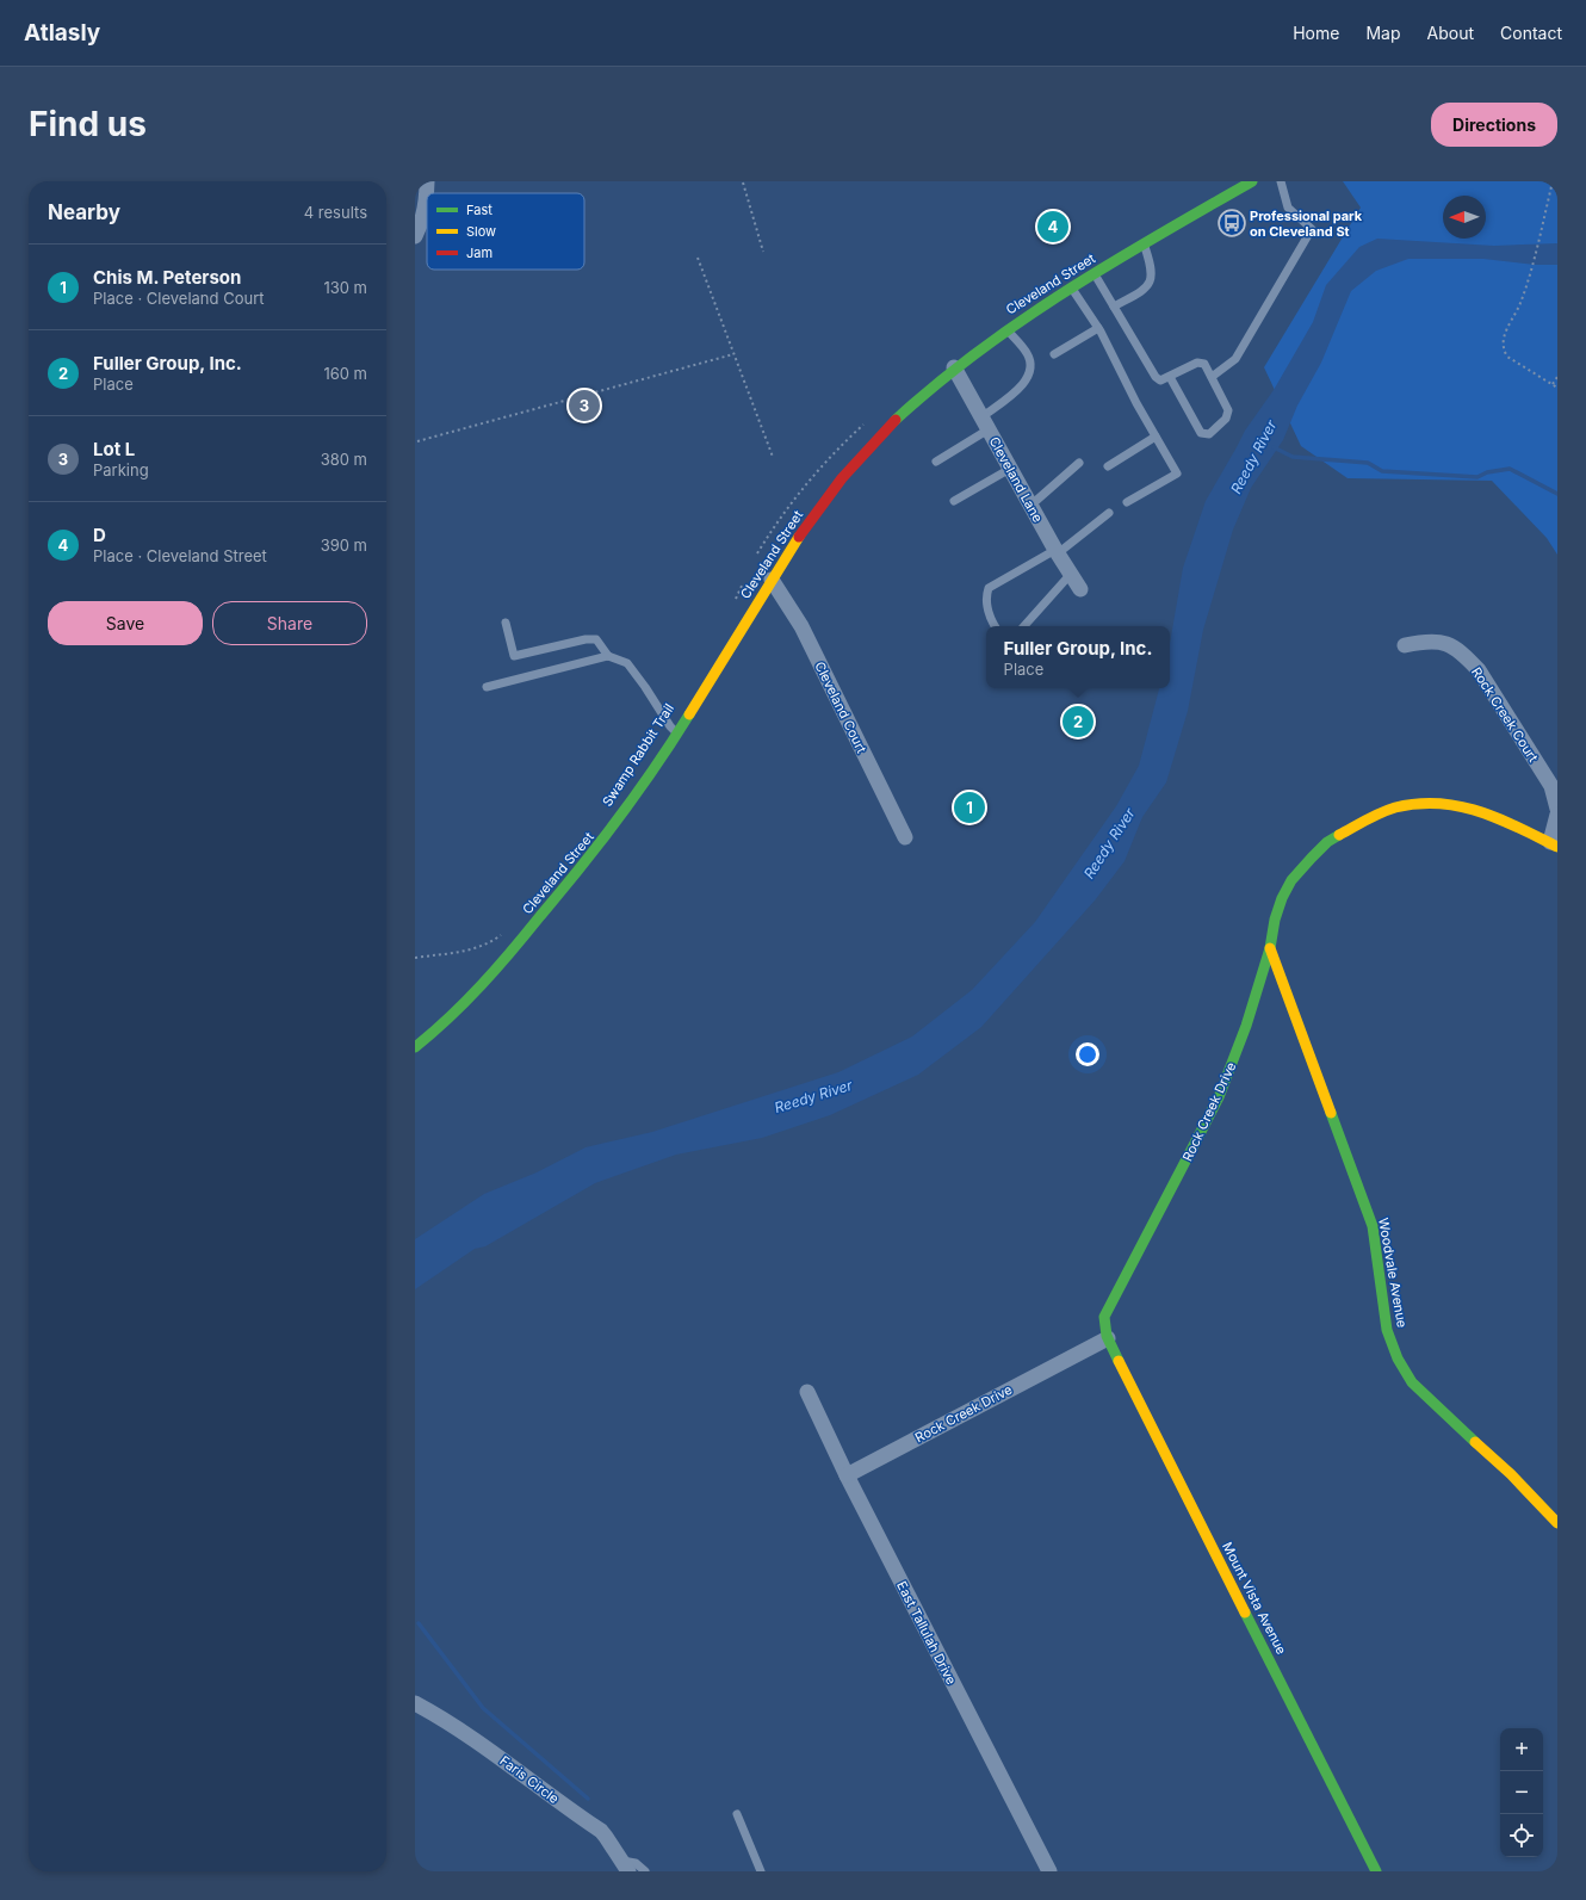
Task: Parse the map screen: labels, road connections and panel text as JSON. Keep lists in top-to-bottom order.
{
  "streets": {
    "street": [
      "Cleveland Street",
      "Cleveland Lane",
      "Cleveland Court",
      "Rock Creek Court",
      "Rock Creek Drive",
      "Woodvale Avenue",
      "Mount Vista Avenue",
      "East Tallulah Drive",
      "Faris Circle"
    ]
  },
  "crossings": [
    ["Cleveland Street", "Cleveland Lane"],
    ["Cleveland Street", "Cleveland Court"],
    ["Rock Creek Drive", "Woodvale Avenue"],
    ["Rock Creek Drive", "Mount Vista Avenue"],
    ["Rock Creek Drive", "East Tallulah Drive"]
  ],
  "water": ["Reedy River"],
  "places": {
    "bus stop": ["Professional park on Cleveland St"]
  },
  "legend": ["Fast", "Slow", "Jam"],
  "north": "left",
  "page": {
    "header": "Atlasly",
    "nav": [
      "Home",
      "Map",
      "About",
      "Contact"
    ],
    "buttons": [
      "Directions",
      ["Save", "Share"]
    ],
    "title": "Find us",
    "heading": ["Nearby", "4 results"],
    "pins": [
      "4",
      "3",
      "2",
      "1"
    ],
    "list": [
      {
        "mark": "1",
        "name": "Chis M. Peterson",
        "note": "Place · Cleveland Court",
        "value": "130 m"
      },
      {
        "mark": "2",
        "name": "Fuller Group, Inc.",
        "note": "Place",
        "value": "160 m"
      },
      {
        "mark": "3",
        "name": "Lot L",
        "note": "Parking",
        "value": "380 m"
      },
      {
        "mark": "4",
        "name": "D",
        "note": "Place · Cleveland Street",
        "value": "390 m"
      }
    ],
    "popup": ["Fuller Group, Inc.", "Place"],
    "map_buttons": ["+", "−"]
  }
}
